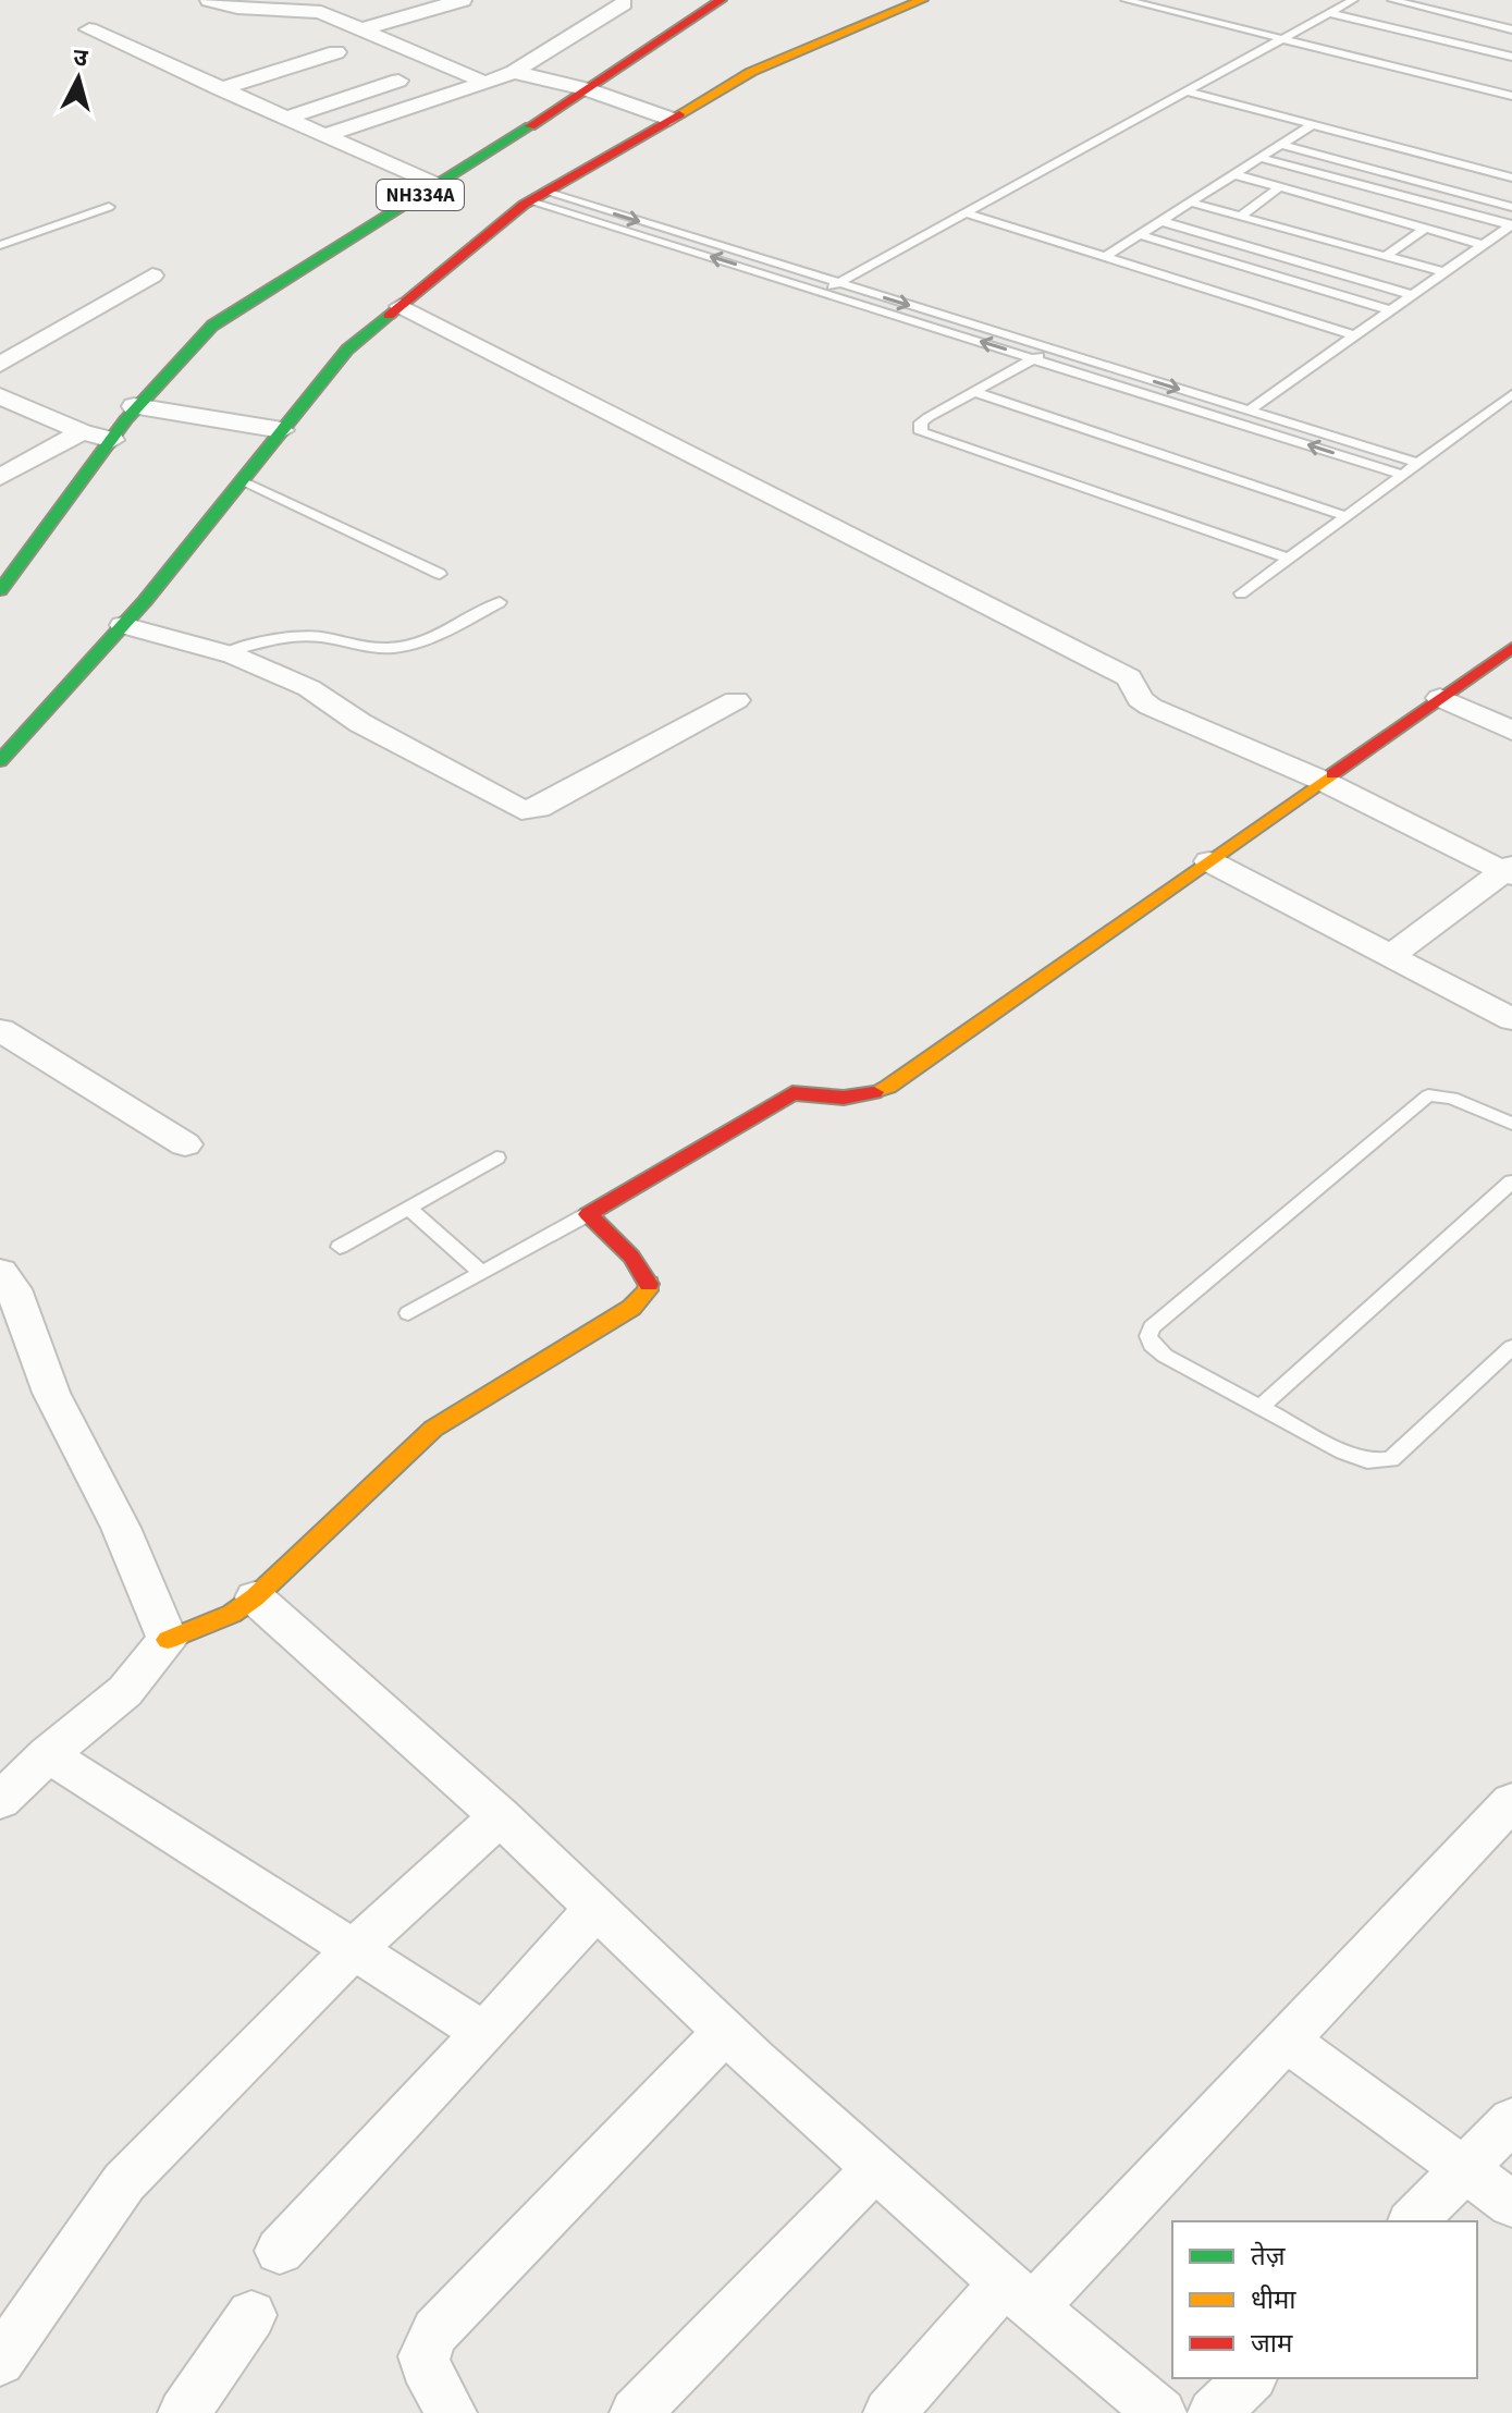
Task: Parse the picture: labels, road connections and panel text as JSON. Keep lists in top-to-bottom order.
{
  "streets": {
    "main road": ["NH334A"]
  },
  "legend": ["तेज़", "धीमा", "जाम"],
  "north": "top"
}
